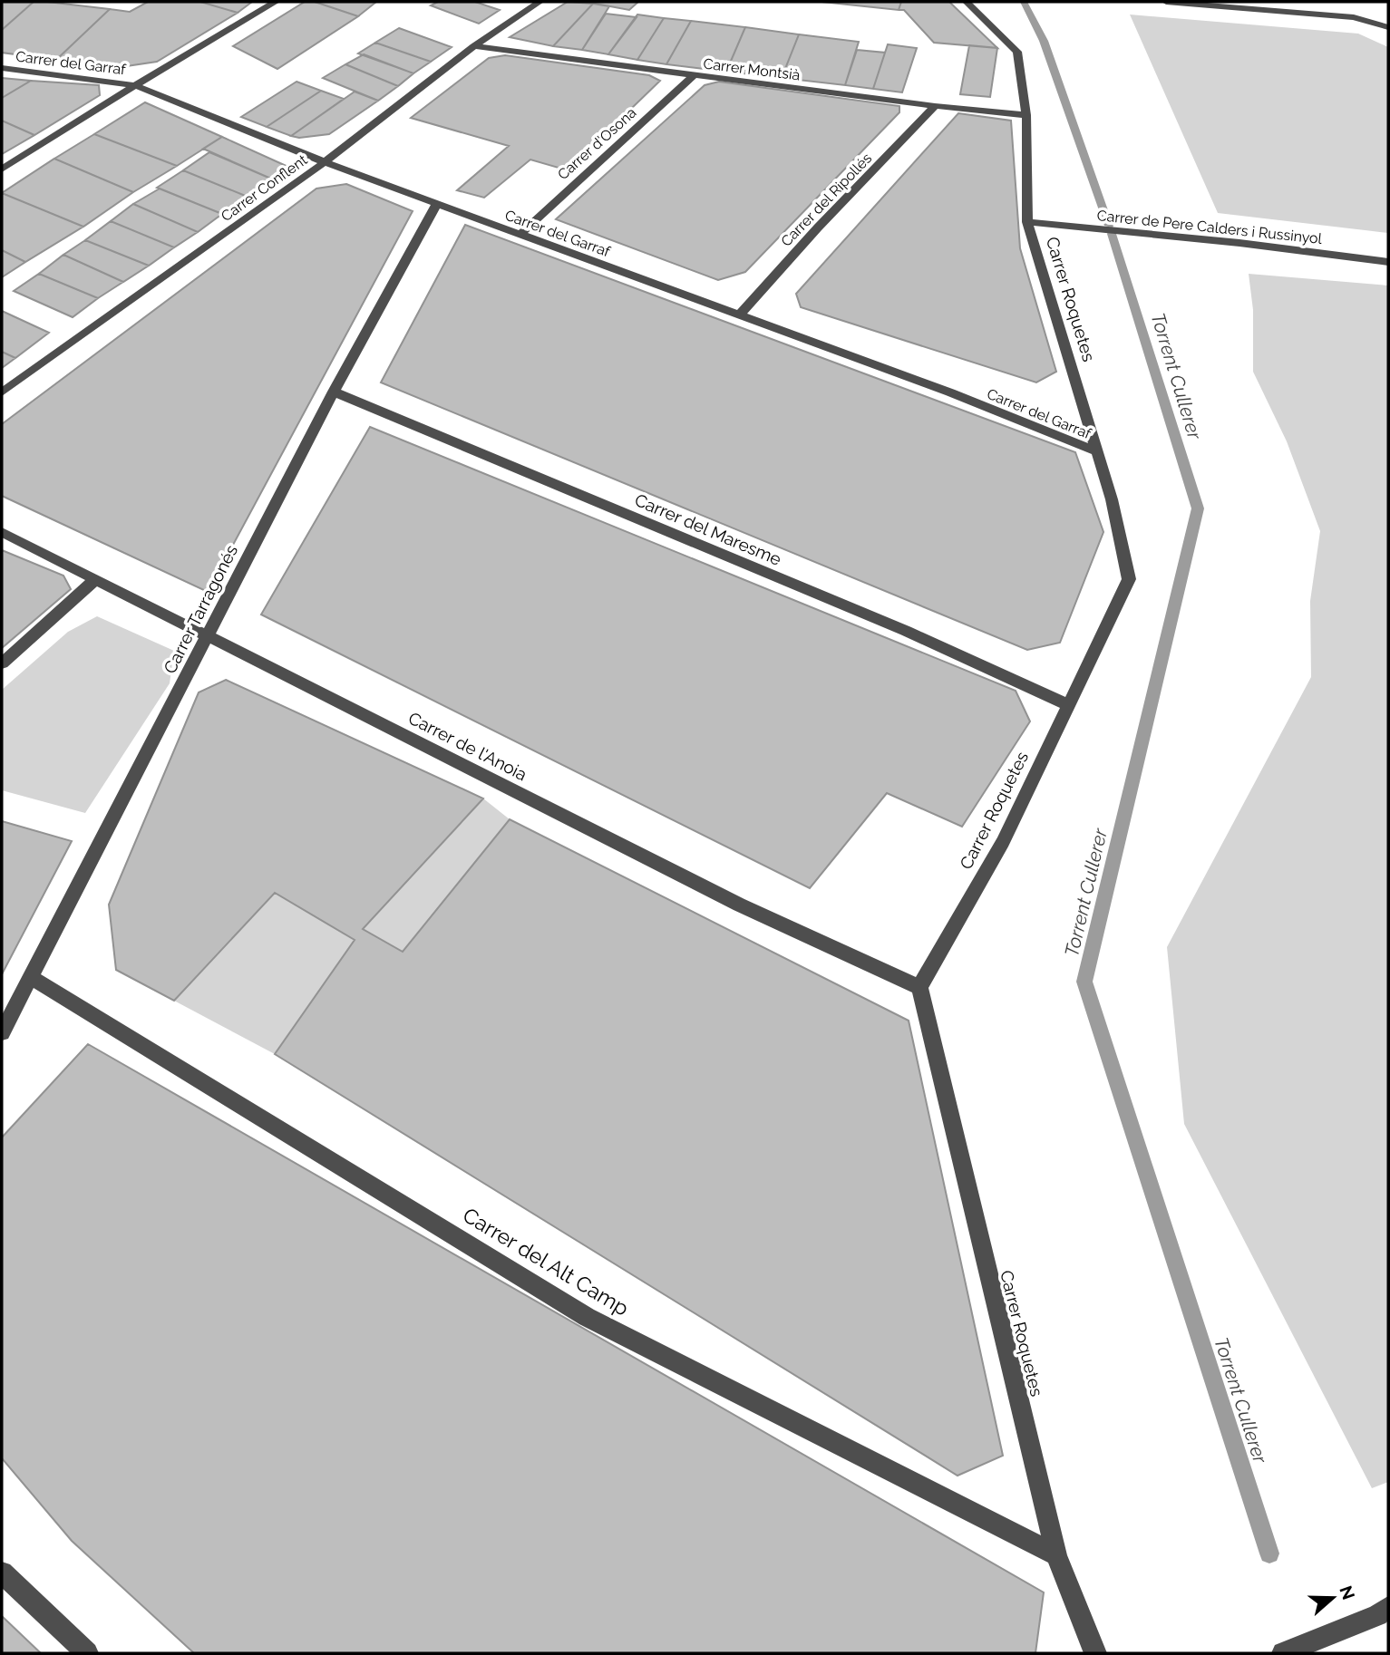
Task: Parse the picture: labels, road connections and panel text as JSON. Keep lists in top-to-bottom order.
{
  "streets": {
    "street": [
      "Carrer del Garraf",
      "Carrer Montsià",
      "Carrer d'Osona",
      "Carrer Conflent",
      "Carrer del Ripollés",
      "Carrer de Pere Calders i Russinyol",
      "Carrer Roquetes",
      "Carrer del Maresme",
      "Carrer Tarragonés",
      "Carrer de l'Anoia",
      "Carrer del Alt Camp"
    ]
  },
  "crossings": [
    ["Carrer del Garraf", "Carrer d'Osona"],
    ["Carrer del Garraf", "Carrer Conflent"],
    ["Carrer del Garraf", "Carrer del Ripollés"],
    ["Carrer del Garraf", "Carrer Roquetes"],
    ["Carrer del Garraf", "Carrer Tarragonés"],
    ["Carrer Montsià", "Carrer d'Osona"],
    ["Carrer Montsià", "Carrer Conflent"],
    ["Carrer Montsià", "Carrer del Ripollés"],
    ["Carrer Montsià", "Carrer Roquetes"],
    ["Carrer de Pere Calders i Russinyol", "Carrer Roquetes"],
    ["Carrer Roquetes", "Carrer del Maresme"],
    ["Carrer Roquetes", "Carrer de l'Anoia"],
    ["Carrer Roquetes", "Carrer del Alt Camp"],
    ["Carrer del Maresme", "Carrer Tarragonés"],
    ["Carrer Tarragonés", "Carrer de l'Anoia"],
    ["Carrer Tarragonés", "Carrer del Alt Camp"]
  ],
  "water": ["Torrent Cullerer"],
  "north": "right"
}
